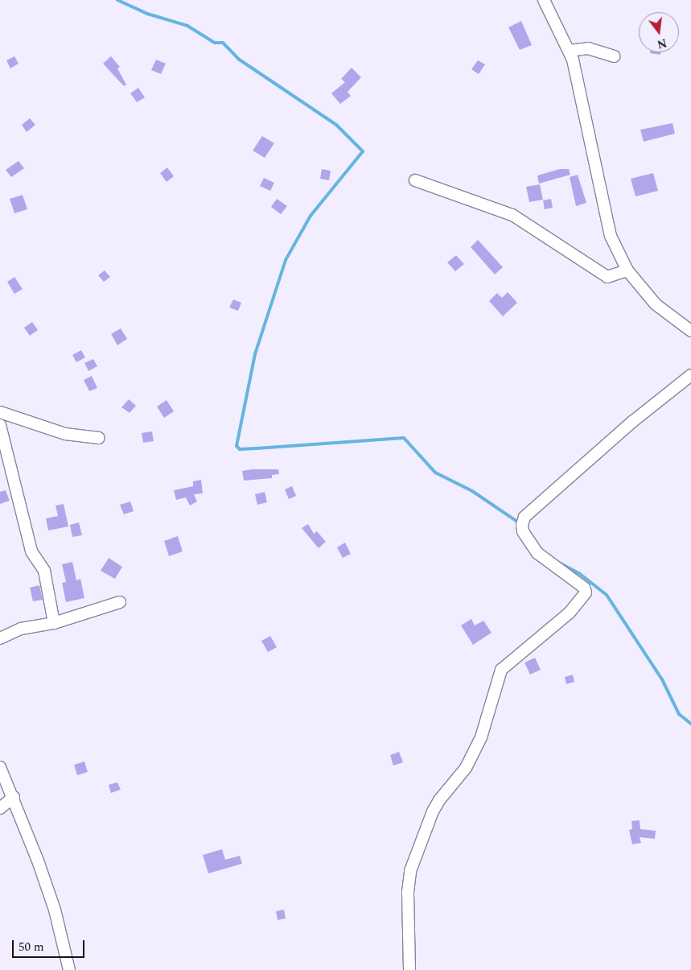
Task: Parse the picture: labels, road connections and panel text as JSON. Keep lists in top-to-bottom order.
{
  "scale_bar": "50 m",
  "north": "bottom"
}
